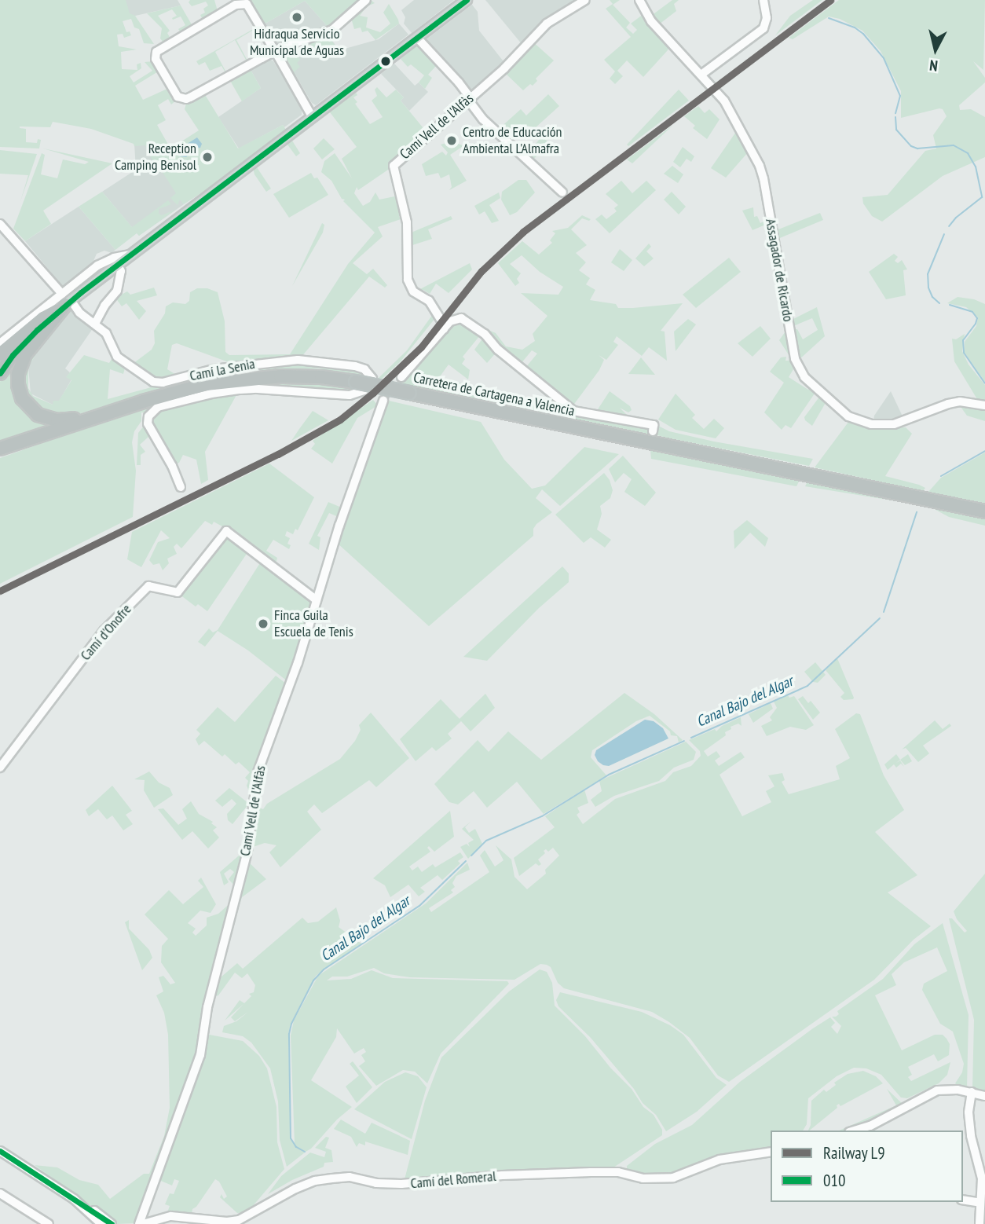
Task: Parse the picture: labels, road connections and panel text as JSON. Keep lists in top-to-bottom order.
{
  "streets": {
    "highway": ["Carretera de Cartagena a Valencia"],
    "street": [
      "Camí Vell de l'Alfàs",
      "Assagador de Ricardo",
      "Camí la Senia",
      "Camí d'Onofre",
      "Camí del Romeral"
    ]
  },
  "crossings": [
    ["Camí Vell de l'Alfàs", "Camí d'Onofre"],
    ["Camí Vell de l'Alfàs", "Camí del Romeral"],
    ["Camí la Senia", "Carretera de Cartagena a Valencia"]
  ],
  "water": ["Canal Bajo del Algar"],
  "places": [
    "Hidraqua Servicio Municipal de Aguas",
    "Centro de Educación Ambiental L'Almafra",
    "Reception Camping Benisol",
    "Finca Guila Escuela de Tenis"
  ],
  "lines": ["rail line L9", "transit line 010"],
  "legend": ["Railway L9", "010"],
  "north": "bottom"
}
